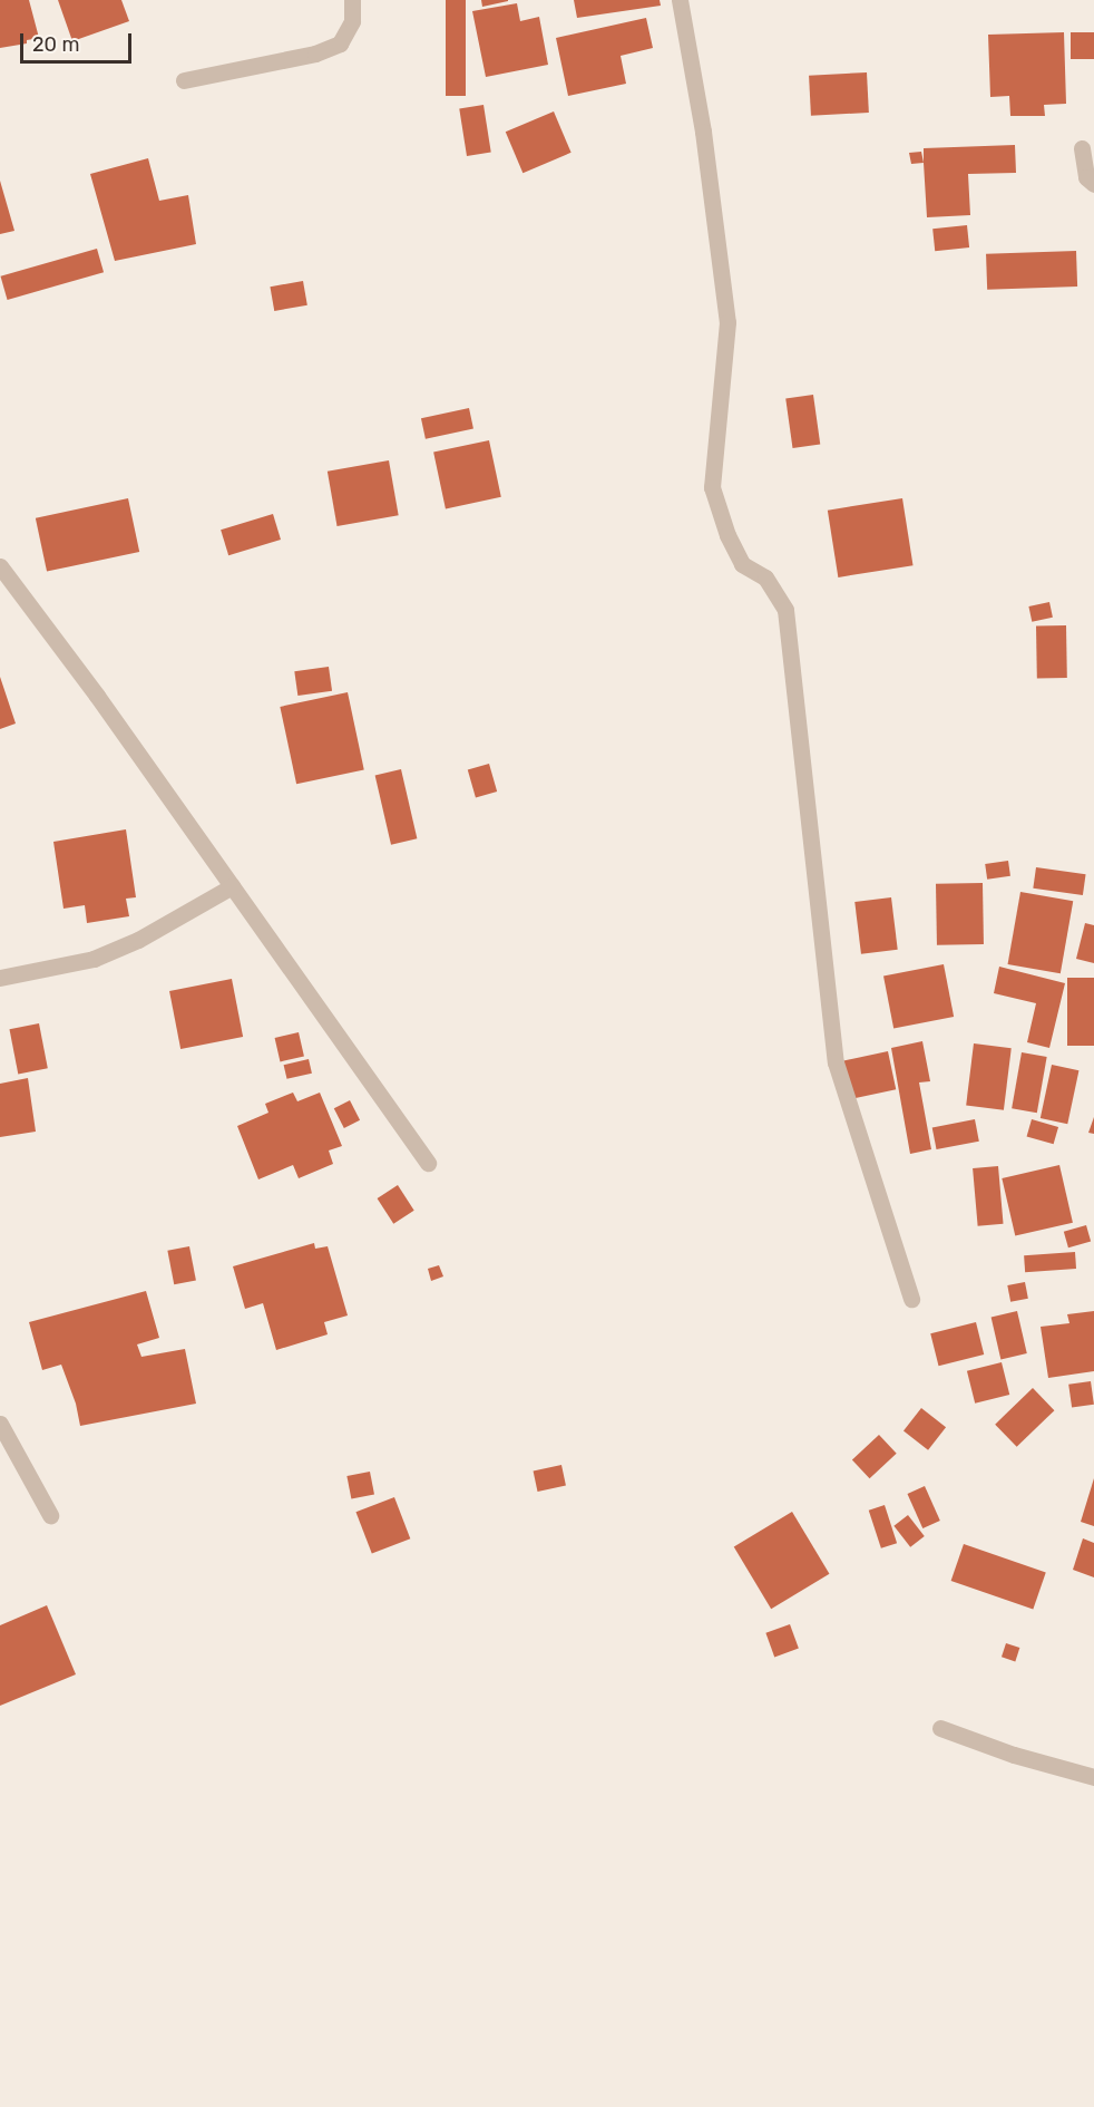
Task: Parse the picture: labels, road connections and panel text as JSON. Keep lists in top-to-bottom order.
{
  "scale_bar": "20 m"
}
